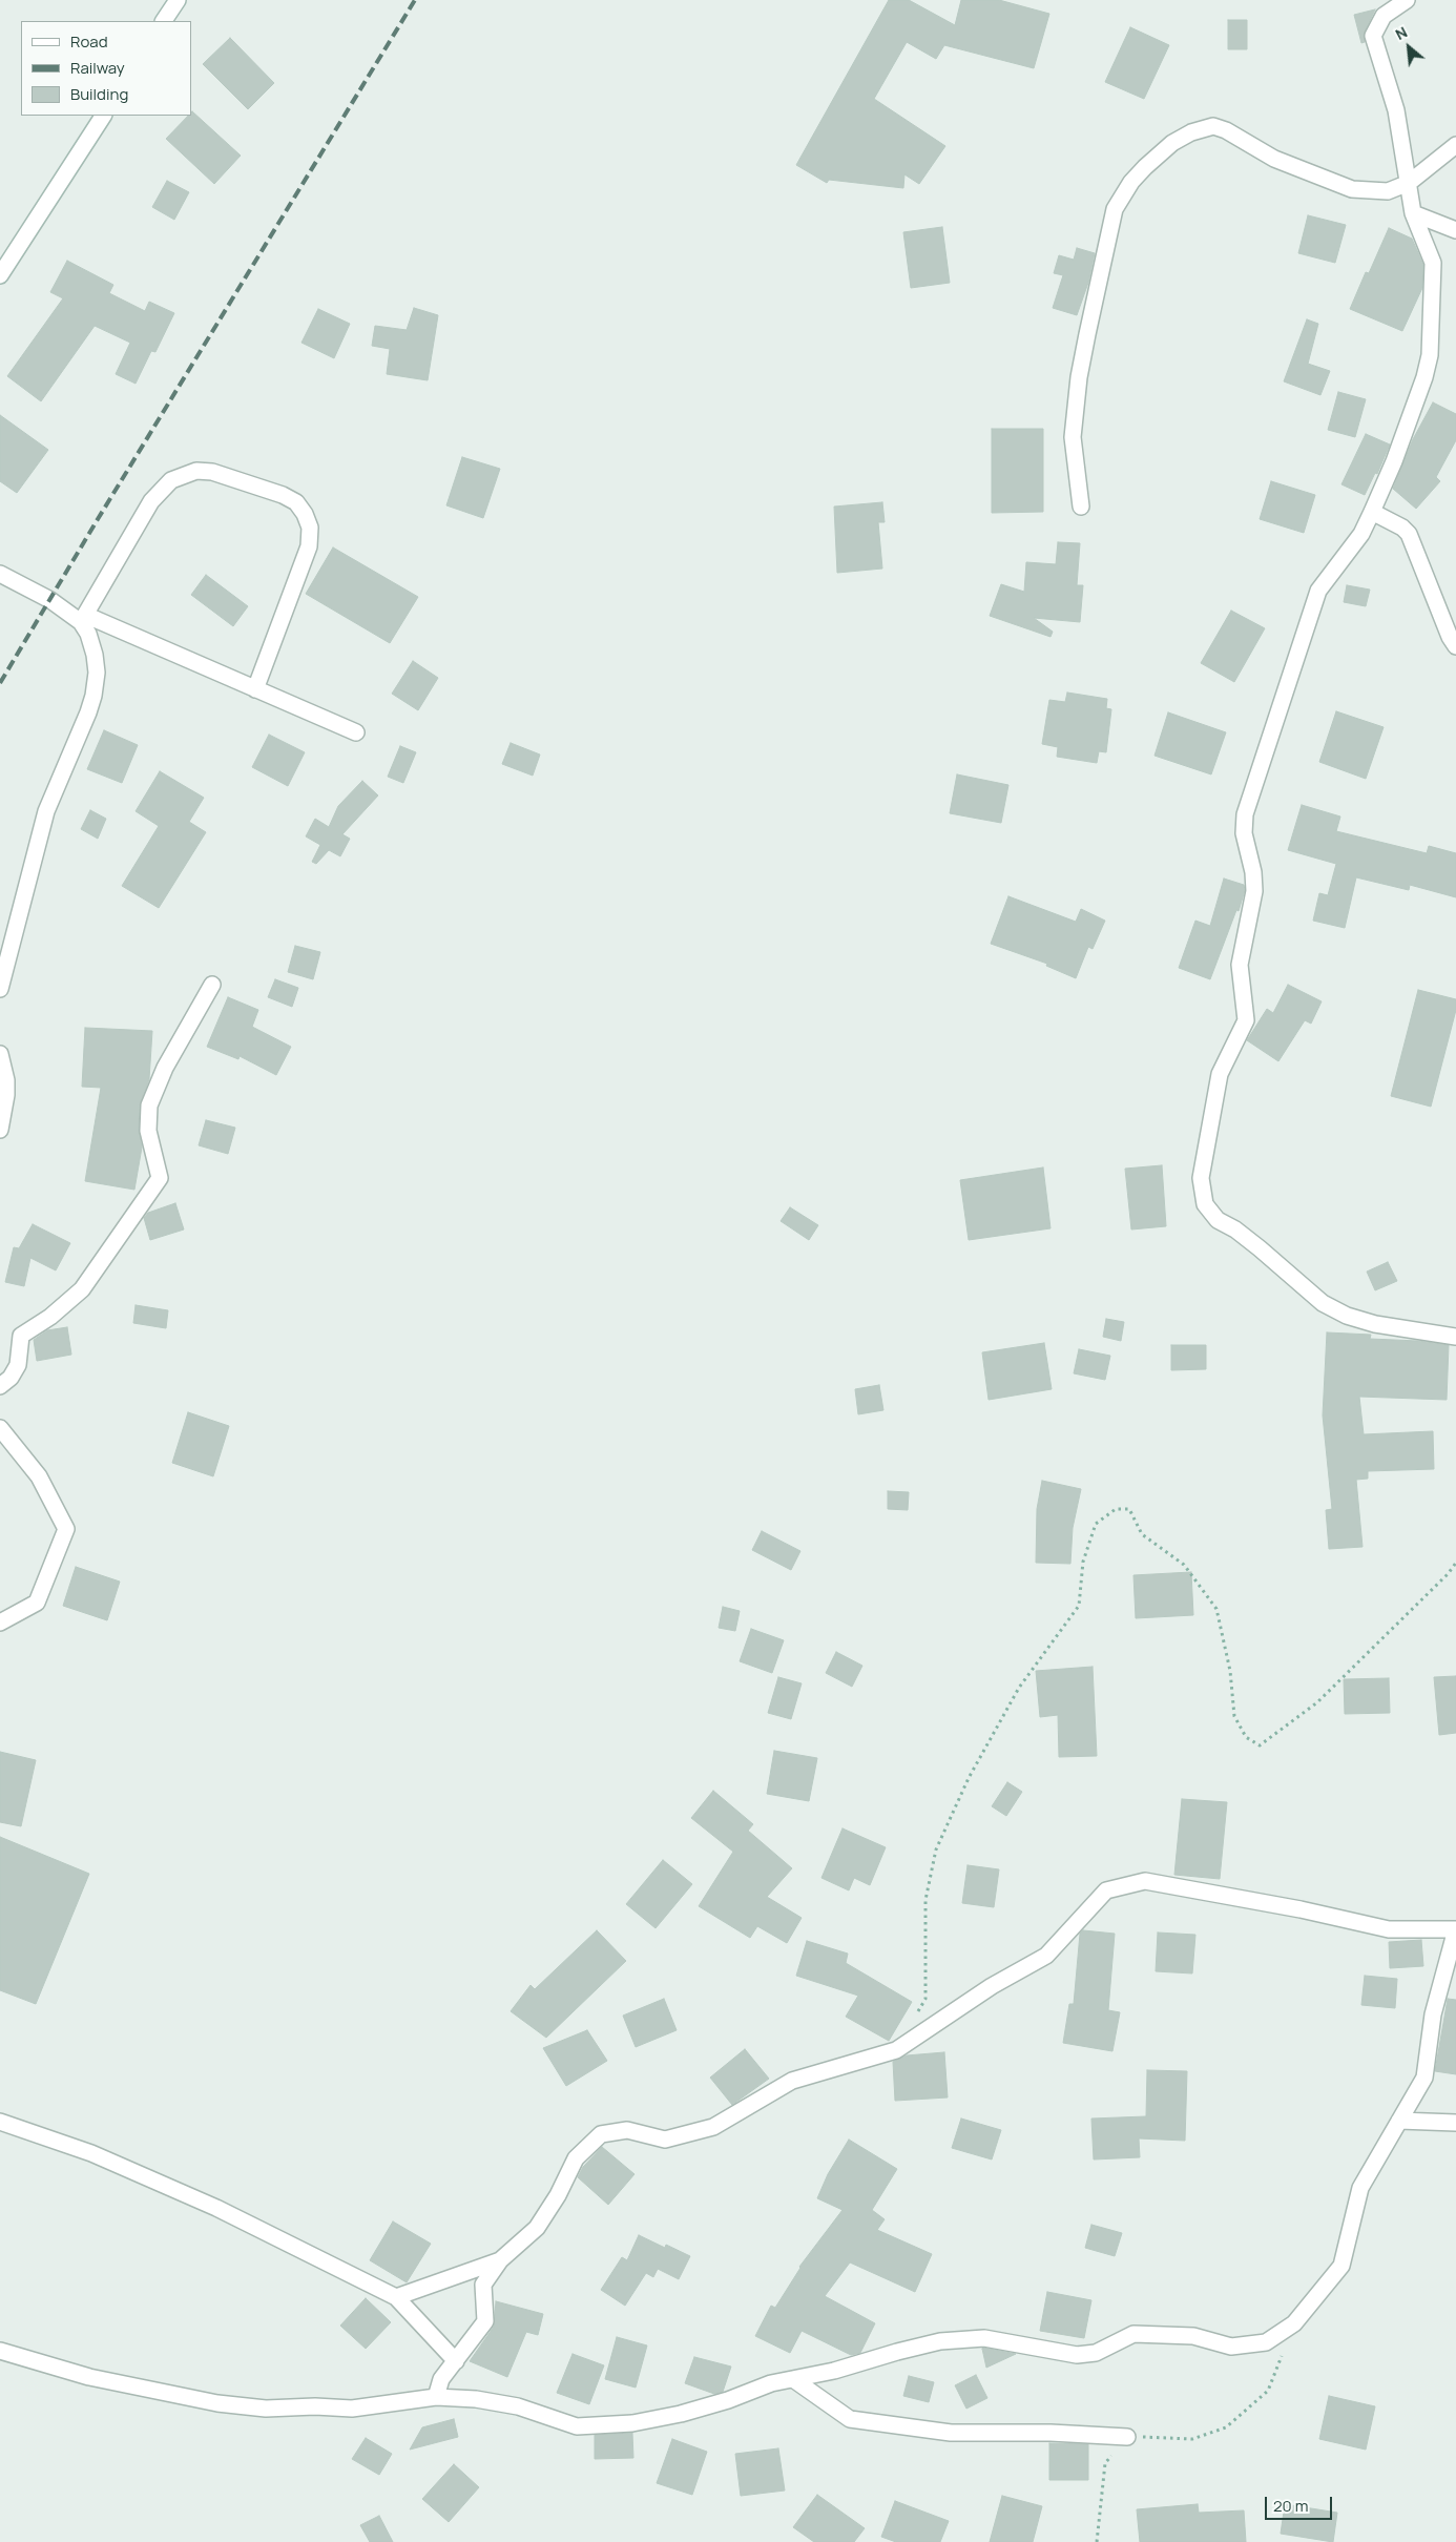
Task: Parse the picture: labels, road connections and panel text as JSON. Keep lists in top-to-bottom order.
{
  "legend": ["Road", "Railway", "Building"],
  "scale_bar": "20 m",
  "north": "top left"
}
